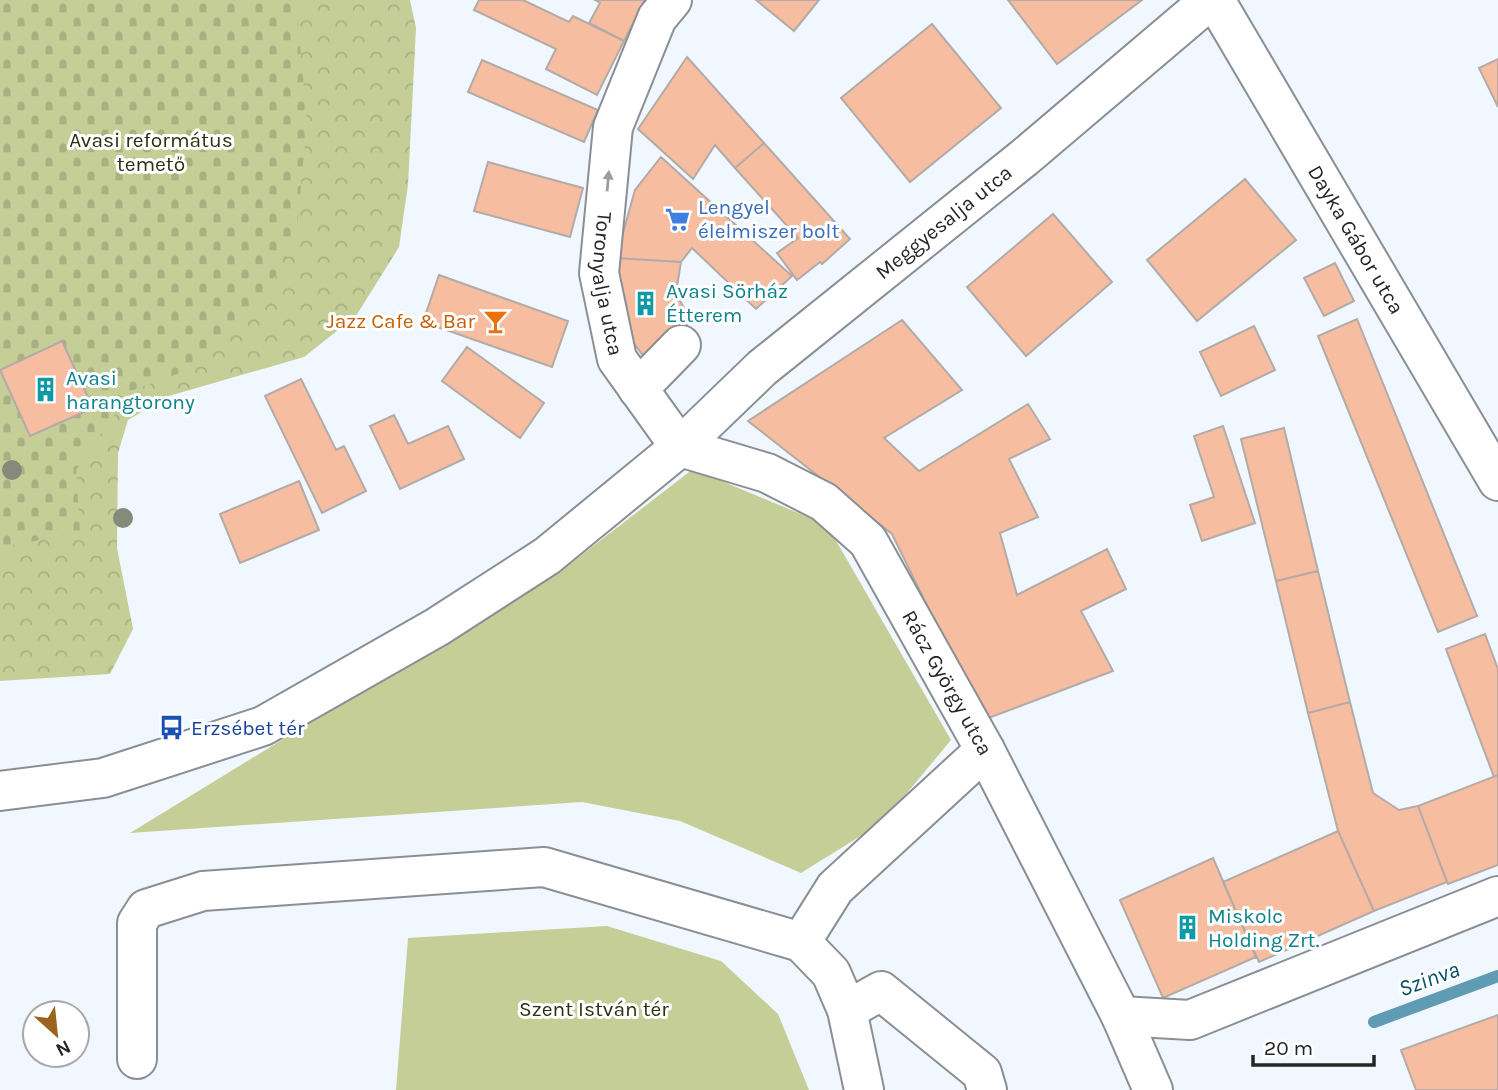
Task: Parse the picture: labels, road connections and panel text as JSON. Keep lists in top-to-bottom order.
{
  "streets": {
    "street": [
      "Meggyesalja utca",
      "Dayka Gábor utca",
      "Toronyalja utca",
      "Rácz György utca"
    ]
  },
  "crossings": [
    ["Meggyesalja utca", "Dayka Gábor utca"],
    ["Meggyesalja utca", "Toronyalja utca"],
    ["Meggyesalja utca", "Rácz György utca"],
    ["Toronyalja utca", "Rácz György utca"]
  ],
  "one_way": ["Toronyalja utca"],
  "water": ["Szinva"],
  "parks": ["Avasi református temető", "Szent István tér"],
  "places": {
    "supermarket": ["Lengyel élelmiszer bolt"],
    "building": ["Avasi Sörház Étterem", "Avasi harangtorony", "Miskolc Holding Zrt."],
    "bar": ["Jazz Cafe & Bar"],
    "bus stop": ["Erzsébet tér"]
  },
  "scale_bar": "20 m",
  "north": "bottom right"
}
